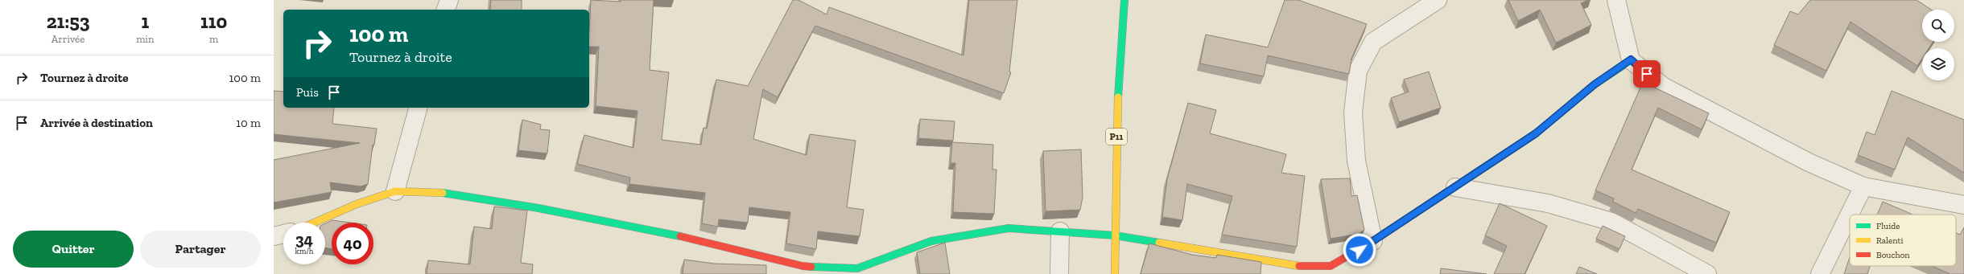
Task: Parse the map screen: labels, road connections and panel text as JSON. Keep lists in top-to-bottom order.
{
  "streets": {
    "street": ["P11"]
  },
  "legend": ["Fluide", "Ralenti", "Bouchon"],
  "page": {
    "eta": [
      "21:53",
      "Arrivée",
      "1",
      "min",
      "110",
      "m"
    ],
    "turn": ["100 m", "Tournez à droite"],
    "list": [
      {
        "name": "Tournez à droite",
        "value": "100 m"
      },
      {
        "name": "Arrivée à destination",
        "value": "10 m"
      }
    ],
    "then": "Puis",
    "speed": "34 km/h",
    "limit": "40",
    "buttons": ["Quitter", "Partager"]
  }
}
